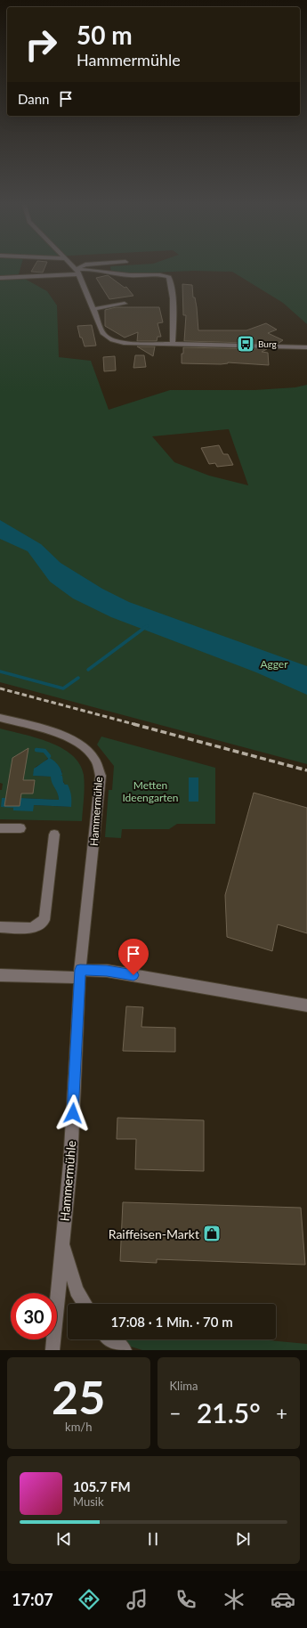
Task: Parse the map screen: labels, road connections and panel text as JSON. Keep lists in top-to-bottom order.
{
  "streets": {
    "street": ["Hammermühle"]
  },
  "parks": ["Agger", "Metten Ideengarten"],
  "places": {
    "bus stop": ["Burg"],
    "shop": ["Raiffeisen-Markt"]
  },
  "page": {
    "turn": ["50 m", "Hammermühle"],
    "then": "Dann",
    "limit": "30",
    "trip": "17:08 · 1 Min. · 70 m",
    "tile": [
      ["25", "km/h"],
      "Klima"
    ],
    "heat": ["−", "21.5°", "+"],
    "song": ["105.7 FM", "Musik"],
    "tabs": "17:07"
  }
}
